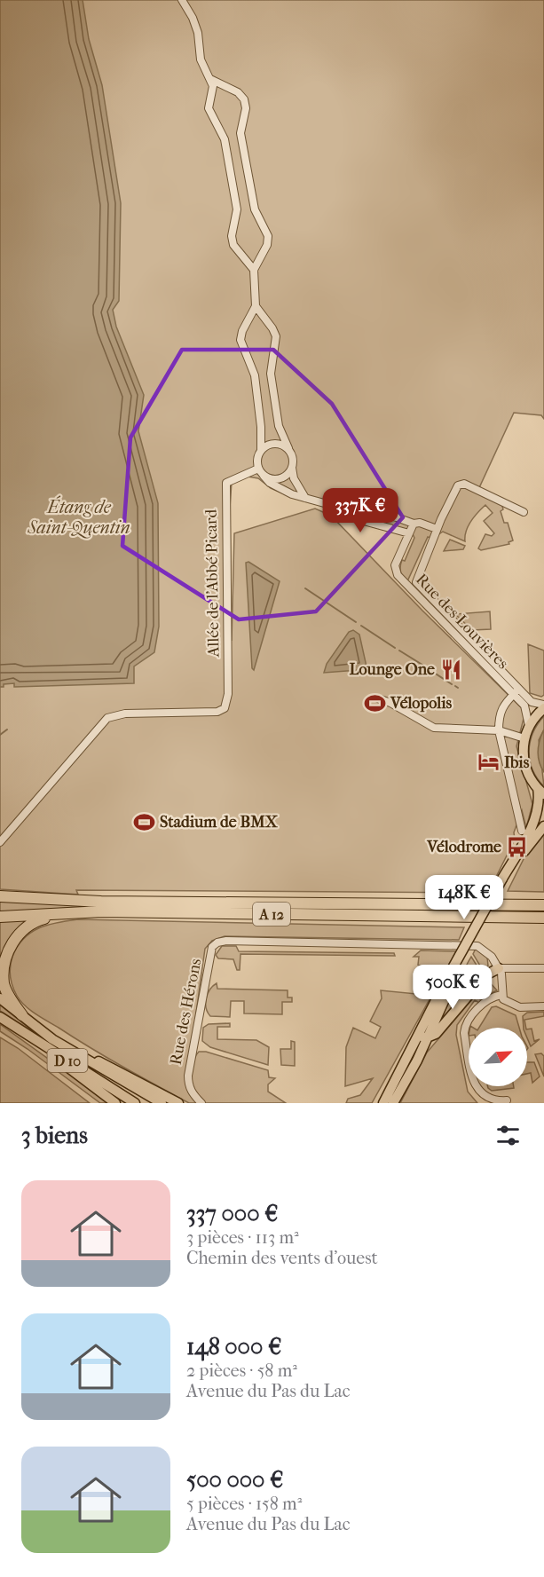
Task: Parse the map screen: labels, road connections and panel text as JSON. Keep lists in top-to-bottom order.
{
  "streets": {
    "highway": ["A 12"],
    "main road": ["D 10"],
    "street": ["Allée de l'Abbé Picard", "Rue des Louvières", "Rue des Hérons"]
  },
  "water": ["Étang de Saint-Quentin"],
  "places": {
    "restaurant": ["Lounge One"],
    "sports": ["Vélopolis", "Stadium de BMX"],
    "hotel": ["Ibis"],
    "bus stop": ["Vélodrome"]
  },
  "north": "top right",
  "page": {
    "price": ["337K €", "148K €", "500K €"],
    "heading": "3 biens",
    "list": [
      {
        "name": "337 000 €",
        "note": "3 pièces · 113 m² · Chemin des vents d'ouest"
      },
      {
        "name": "148 000 €",
        "note": "2 pièces · 58 m² · Avenue du Pas du Lac"
      },
      {
        "name": "500 000 €",
        "note": "5 pièces · 158 m² · Avenue du Pas du Lac"
      }
    ]
  }
}
